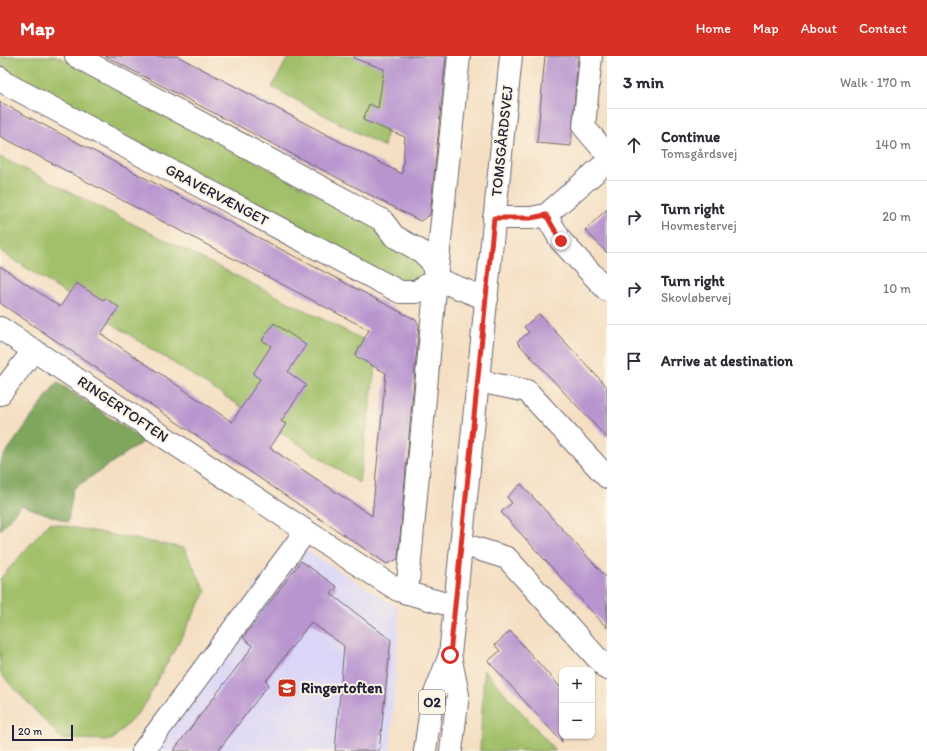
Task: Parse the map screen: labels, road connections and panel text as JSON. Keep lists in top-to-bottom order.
{
  "streets": {
    "street": [
      "TOMSGÅRDSVEJ",
      "GRAVERVÆNGET",
      "RINGERTOFTEN",
      "O2"
    ]
  },
  "crossings": [
    ["TOMSGÅRDSVEJ", "RINGERTOFTEN"]
  ],
  "places": {
    "school or university": ["Ringertoften"]
  },
  "scale_bar": "20 m",
  "page": {
    "header": "Map",
    "nav": [
      "Home",
      "Map",
      "About",
      "Contact"
    ],
    "heading": ["3 min", "Walk · 170 m"],
    "list": [
      ["Continue", "Tomsgårdsvej", "140 m"],
      ["Turn right", "Hovmestervej", "20 m"],
      ["Turn right", "Skovløbervej", "10 m"],
      "Arrive at destination"
    ],
    "map_buttons": ["+", "−"],
    "scale": "20 m"
  }
}
